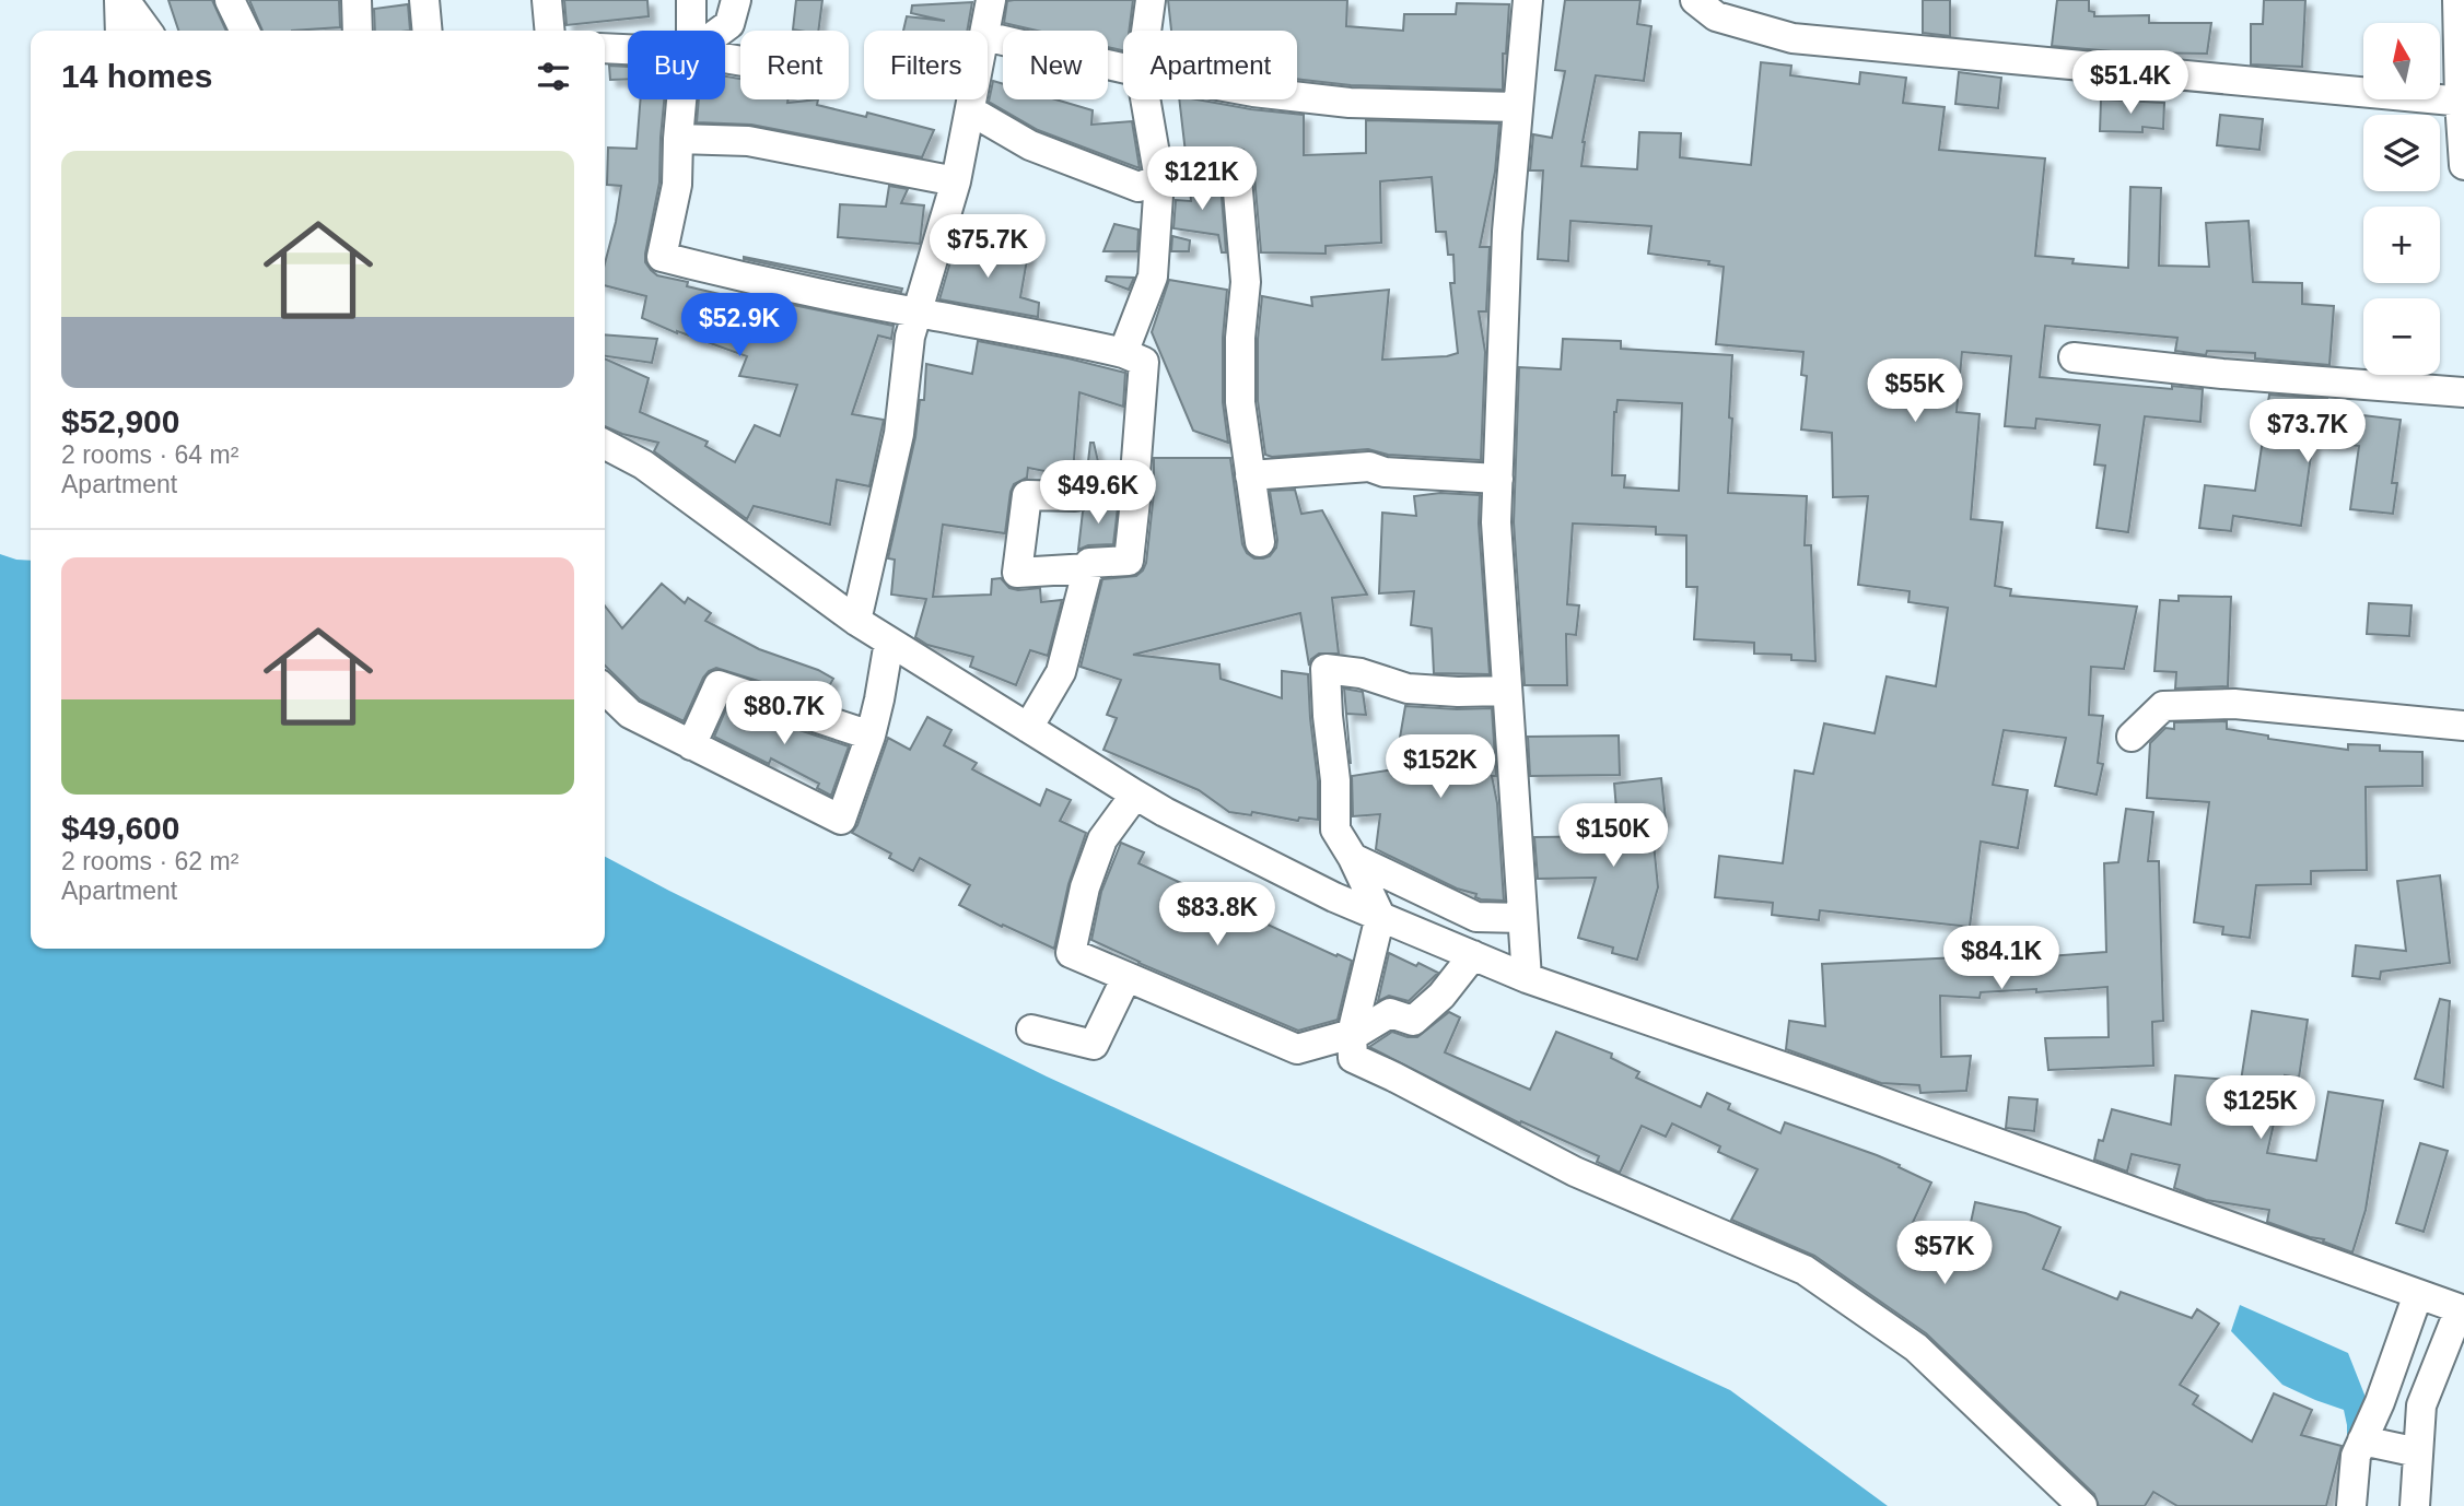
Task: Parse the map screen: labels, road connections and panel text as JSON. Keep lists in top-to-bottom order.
{
  "north": "top",
  "page": {
    "map_buttons": ["+", "−"],
    "chip": [
      "Buy",
      "Rent",
      "Filters",
      "New",
      "Apartment"
    ],
    "heading": "14 homes",
    "price": [
      "$51.4K",
      "$121K",
      "$75.7K",
      "$52.9K",
      "$55K",
      "$73.7K",
      "$49.6K",
      "$80.7K",
      "$152K",
      "$150K",
      "$83.8K",
      "$84.1K",
      "$125K",
      "$57K"
    ],
    "list": [
      {
        "name": "$52,900",
        "note": "2 rooms · 64 m² · Apartment"
      },
      {
        "name": "$49,600",
        "note": "2 rooms · 62 m² · Apartment"
      }
    ]
  }
}
